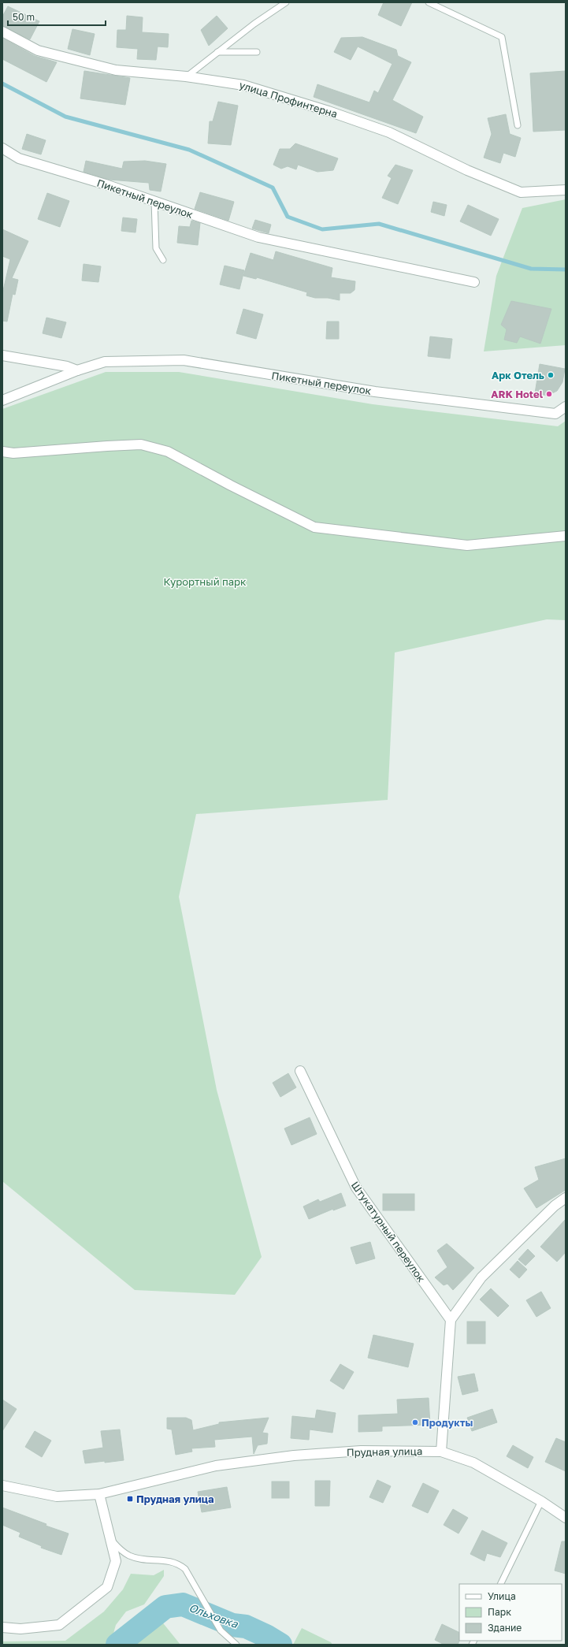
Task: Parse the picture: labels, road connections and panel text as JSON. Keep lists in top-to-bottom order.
{
  "streets": {
    "street": [
      "улица Профинтерна",
      "Пикетный переулок",
      "Штукатурный переулок",
      "Прудная улица"
    ]
  },
  "water": ["Ольховка"],
  "parks": ["Курортный парк"],
  "places": {
    "other": ["Арк Отель", "ARK Hotel", "Продукты"],
    "transit": ["Прудная улица"]
  },
  "legend": ["Улица", "Парк", "Здание"],
  "scale_bar": "50 m"
}
